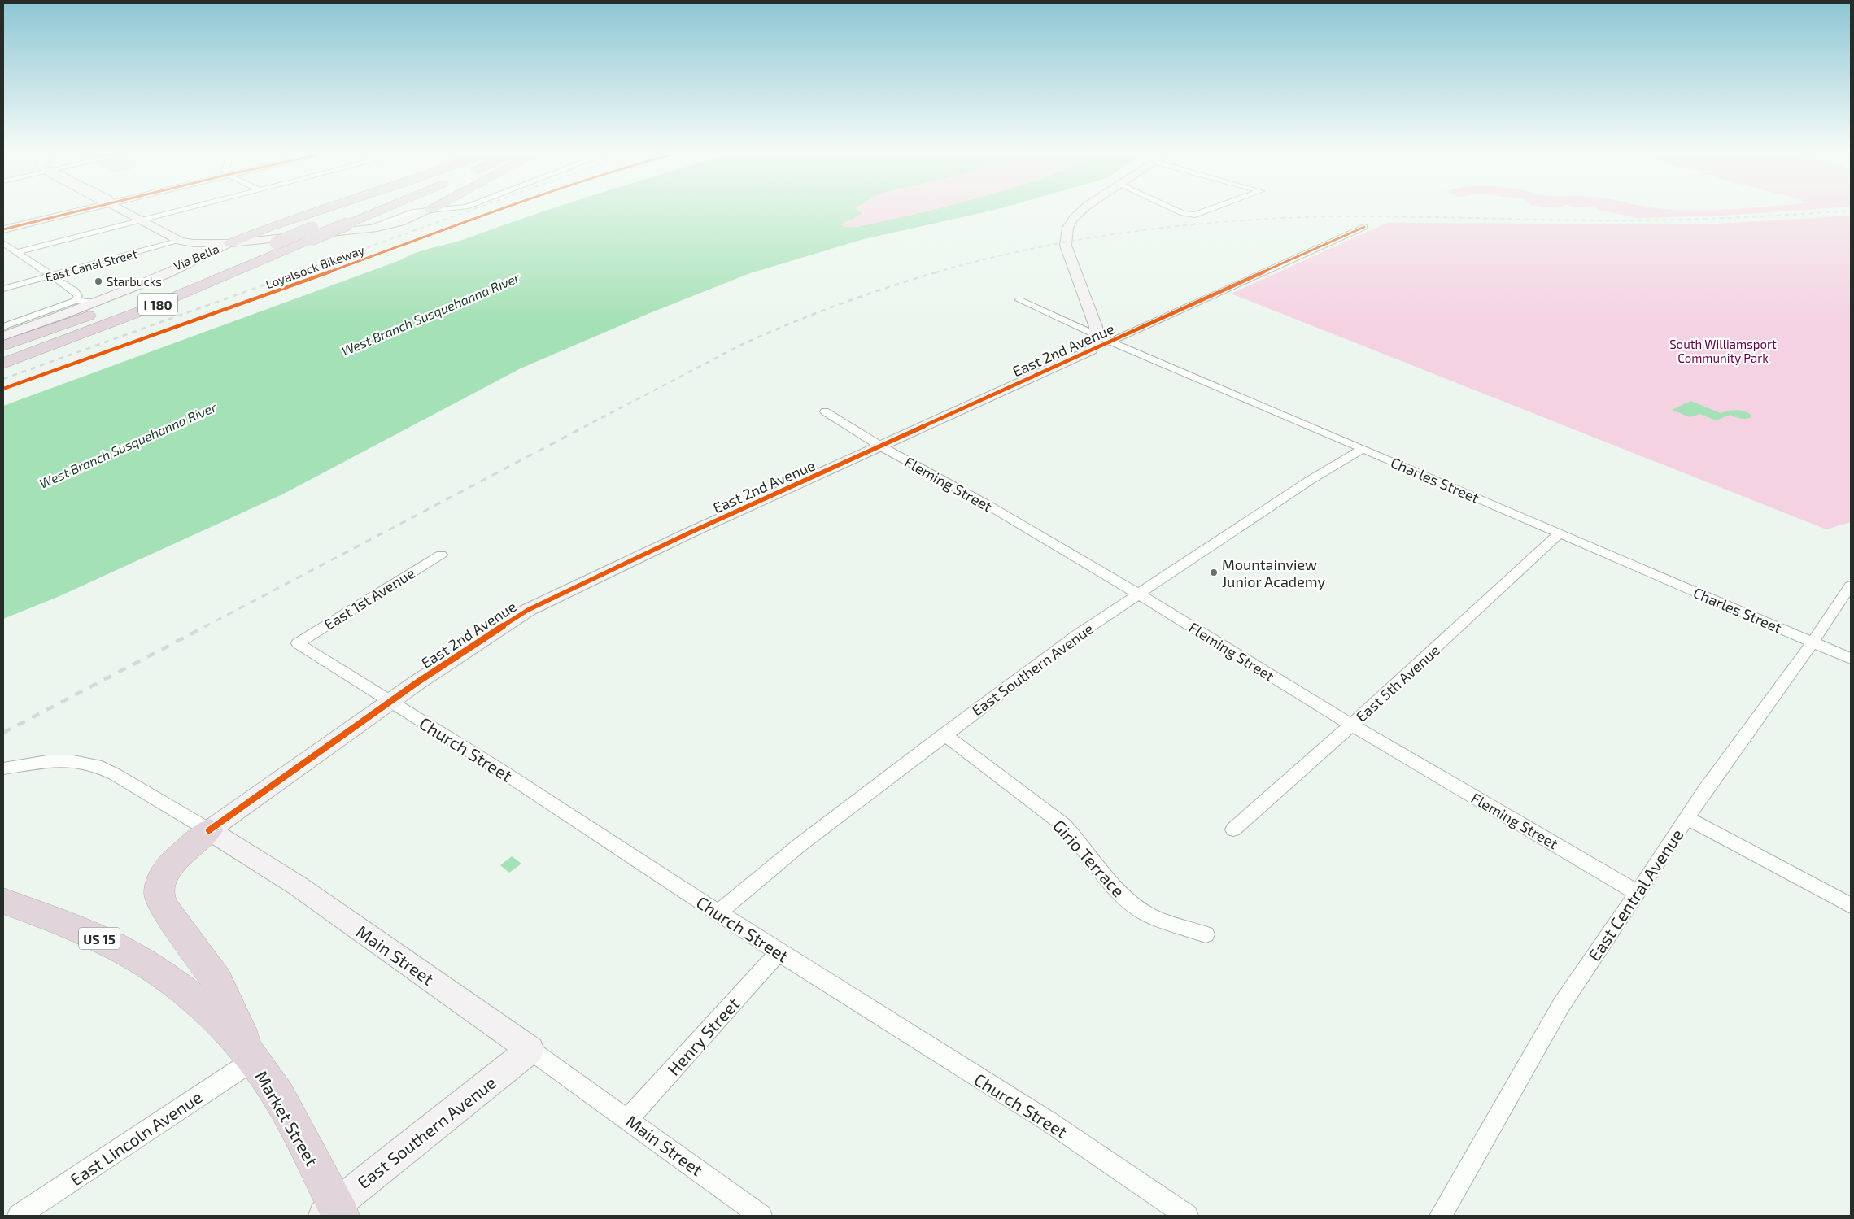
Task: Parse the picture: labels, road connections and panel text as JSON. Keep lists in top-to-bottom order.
{
  "streets": {
    "highway": ["I 180", "US 15", "Market Street"],
    "street": [
      "Via Bella",
      "East Canal Street",
      "East 2nd Avenue",
      "Charles Street",
      "Fleming Street",
      "East 1st Avenue",
      "East Southern Avenue",
      "East 5th Avenue",
      "Church Street",
      "Girio Terrace",
      "East Central Avenue",
      "Main Street",
      "Henry Street",
      "East Lincoln Avenue"
    ],
    "cycle path": ["Loyalsock Bikeway"]
  },
  "crossings": [
    ["East 2nd Avenue", "Charles Street"],
    ["East 2nd Avenue", "Fleming Street"],
    ["East 2nd Avenue", "Church Street"],
    ["East 2nd Avenue", "Main Street"],
    ["Charles Street", "East Southern Avenue"],
    ["Charles Street", "East 5th Avenue"],
    ["Charles Street", "East Central Avenue"],
    ["Fleming Street", "East Southern Avenue"],
    ["Fleming Street", "East 5th Avenue"],
    ["Fleming Street", "East Central Avenue"],
    ["East 1st Avenue", "Church Street"],
    ["East Southern Avenue", "Church Street"],
    ["East Southern Avenue", "Girio Terrace"],
    ["East Southern Avenue", "Main Street"],
    ["East Southern Avenue", "Market Street"],
    ["Church Street", "Henry Street"],
    ["Main Street", "Henry Street"],
    ["Market Street", "East Lincoln Avenue"]
  ],
  "water": ["West Branch Susquehanna River"],
  "parks": ["South Williamsport Community Park"],
  "places": ["Starbucks", "Mountainview Junior Academy"]
}
